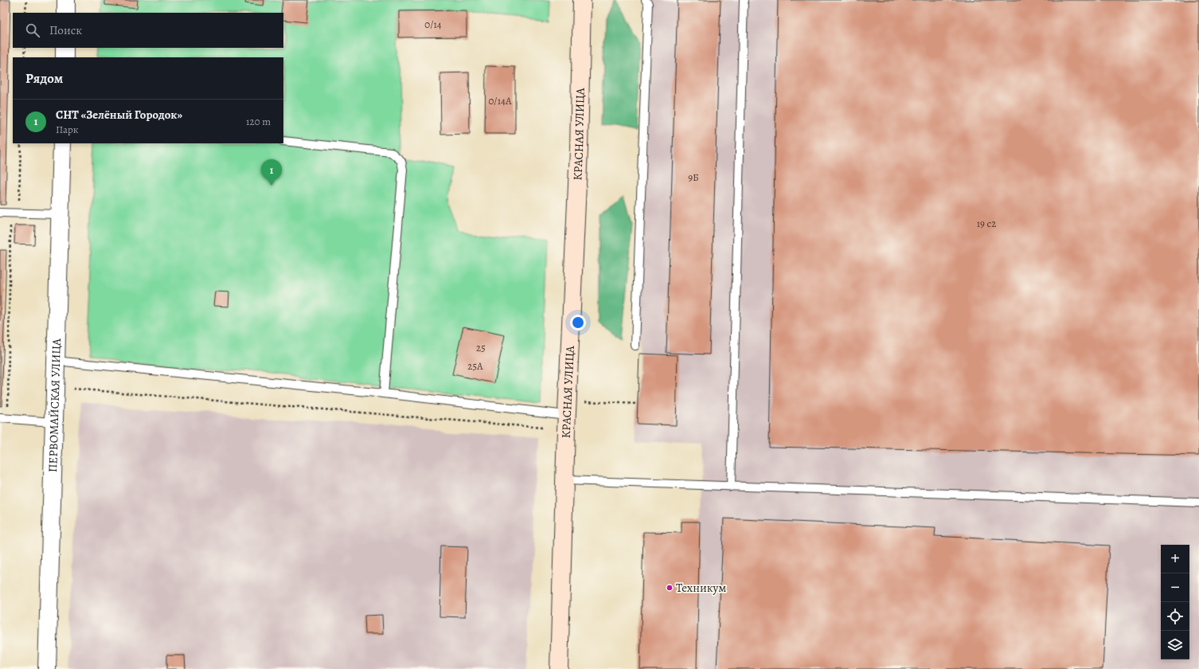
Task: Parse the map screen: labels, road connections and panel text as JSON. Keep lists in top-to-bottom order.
{
  "streets": {
    "main road": ["КРАСНАЯ УЛИЦА"],
    "street": ["ПЕРВОМАЙСКАЯ УЛИЦА"]
  },
  "places": ["Техникум"],
  "house_numbers": [
    "0/14",
    "0/14А",
    "9Б",
    "19 с2",
    "25",
    "25А"
  ],
  "page": {
    "search": "Поиск",
    "heading": "Рядом",
    "list": [
      {
        "mark": "1",
        "name": "СНТ «Зелёный Городок»",
        "note": "Парк",
        "value": "120 m"
      }
    ],
    "pins": "1",
    "map_buttons": ["+", "−"]
  }
}
